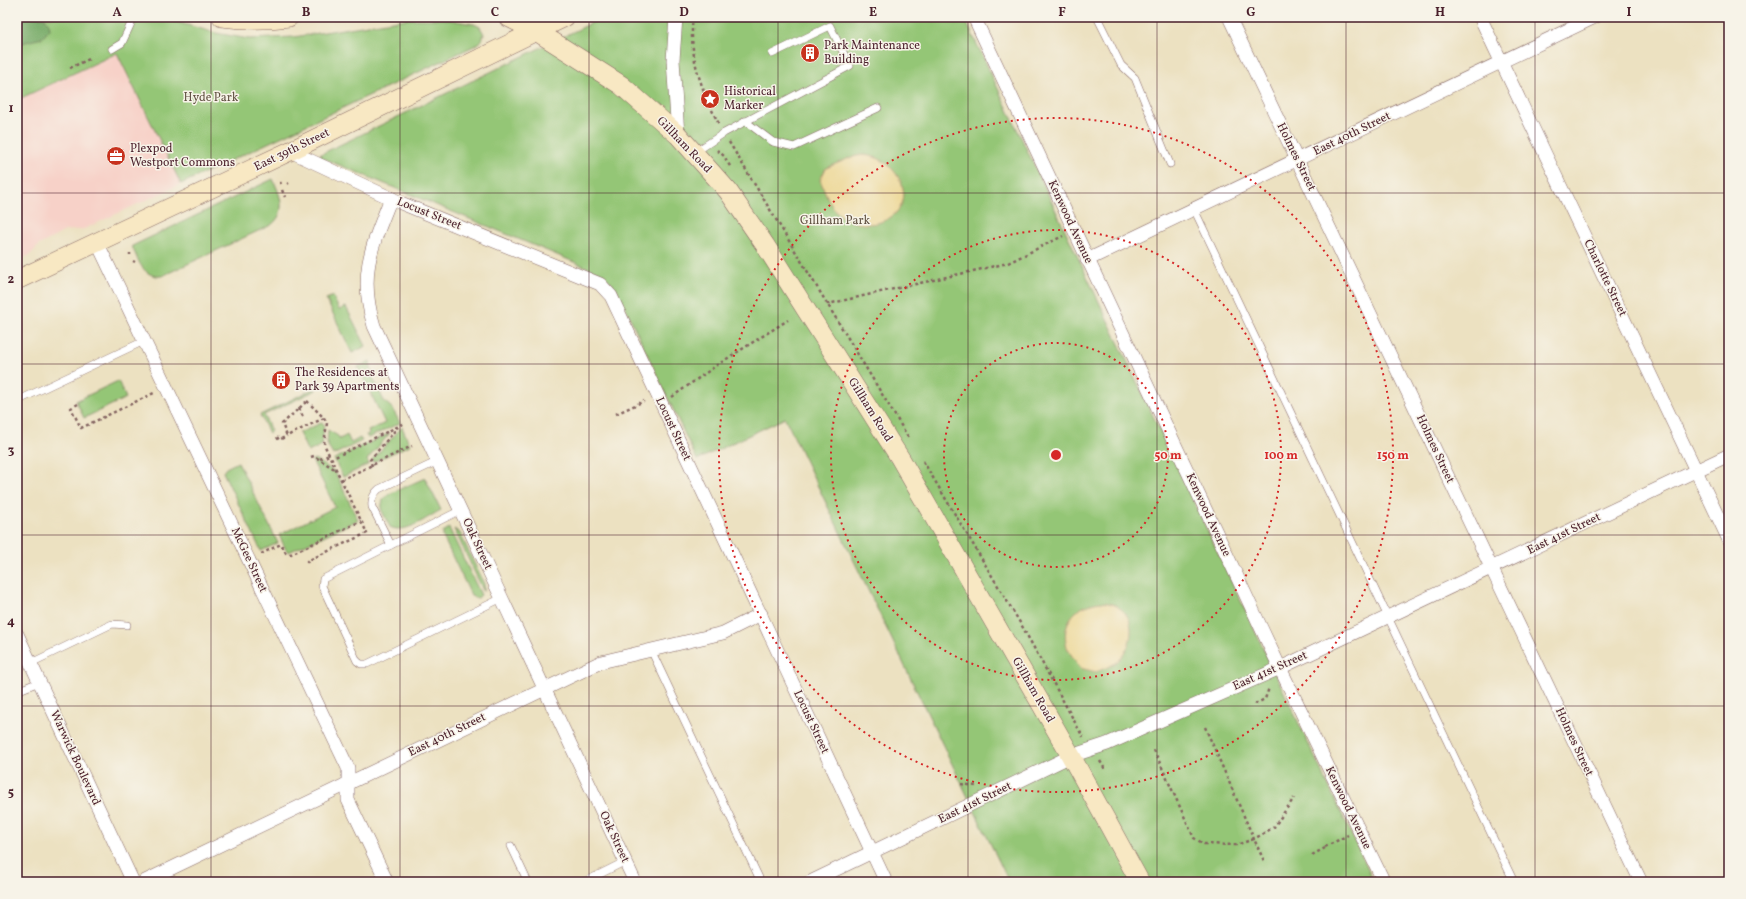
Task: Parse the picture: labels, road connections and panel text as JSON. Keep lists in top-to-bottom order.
{
  "streets": {
    "main road": ["Gillham Road", "East 39th Street"],
    "street": [
      "East 40th Street",
      "Holmes Street",
      "Locust Street",
      "Kenwood Avenue",
      "Charlotte Street",
      "East 41st Street",
      "Oak Street",
      "McGee Street",
      "Warwick Boulevard"
    ]
  },
  "crossings": [
    ["East 40th Street", "Holmes Street"],
    ["East 40th Street", "Locust Street"],
    ["East 40th Street", "Kenwood Avenue"],
    ["East 40th Street", "Charlotte Street"],
    ["East 40th Street", "Oak Street"],
    ["East 40th Street", "McGee Street"],
    ["Gillham Road", "East 39th Street"],
    ["Gillham Road", "East 41st Street"],
    ["East 39th Street", "Locust Street"],
    ["East 39th Street", "McGee Street"],
    ["Holmes Street", "East 41st Street"],
    ["Locust Street", "East 41st Street"],
    ["Locust Street", "Oak Street"],
    ["Kenwood Avenue", "East 41st Street"],
    ["Charlotte Street", "East 41st Street"]
  ],
  "parks": ["Hyde Park", "Gillham Park"],
  "places": {
    "building": ["Park Maintenance Building", "The Residences at Park 39 Apartments"],
    "place": ["Historical Marker"],
    "office": ["Plexpod Westport Commons"]
  },
  "grid": {
    "columns": [
      "A",
      "B",
      "C",
      "D",
      "E",
      "F",
      "G",
      "H",
      "I"
    ],
    "rows": [
      "1",
      "2",
      "3",
      "4",
      "5"
    ]
  },
  "rings": ["50 m", "100 m", "150 m"]
}
